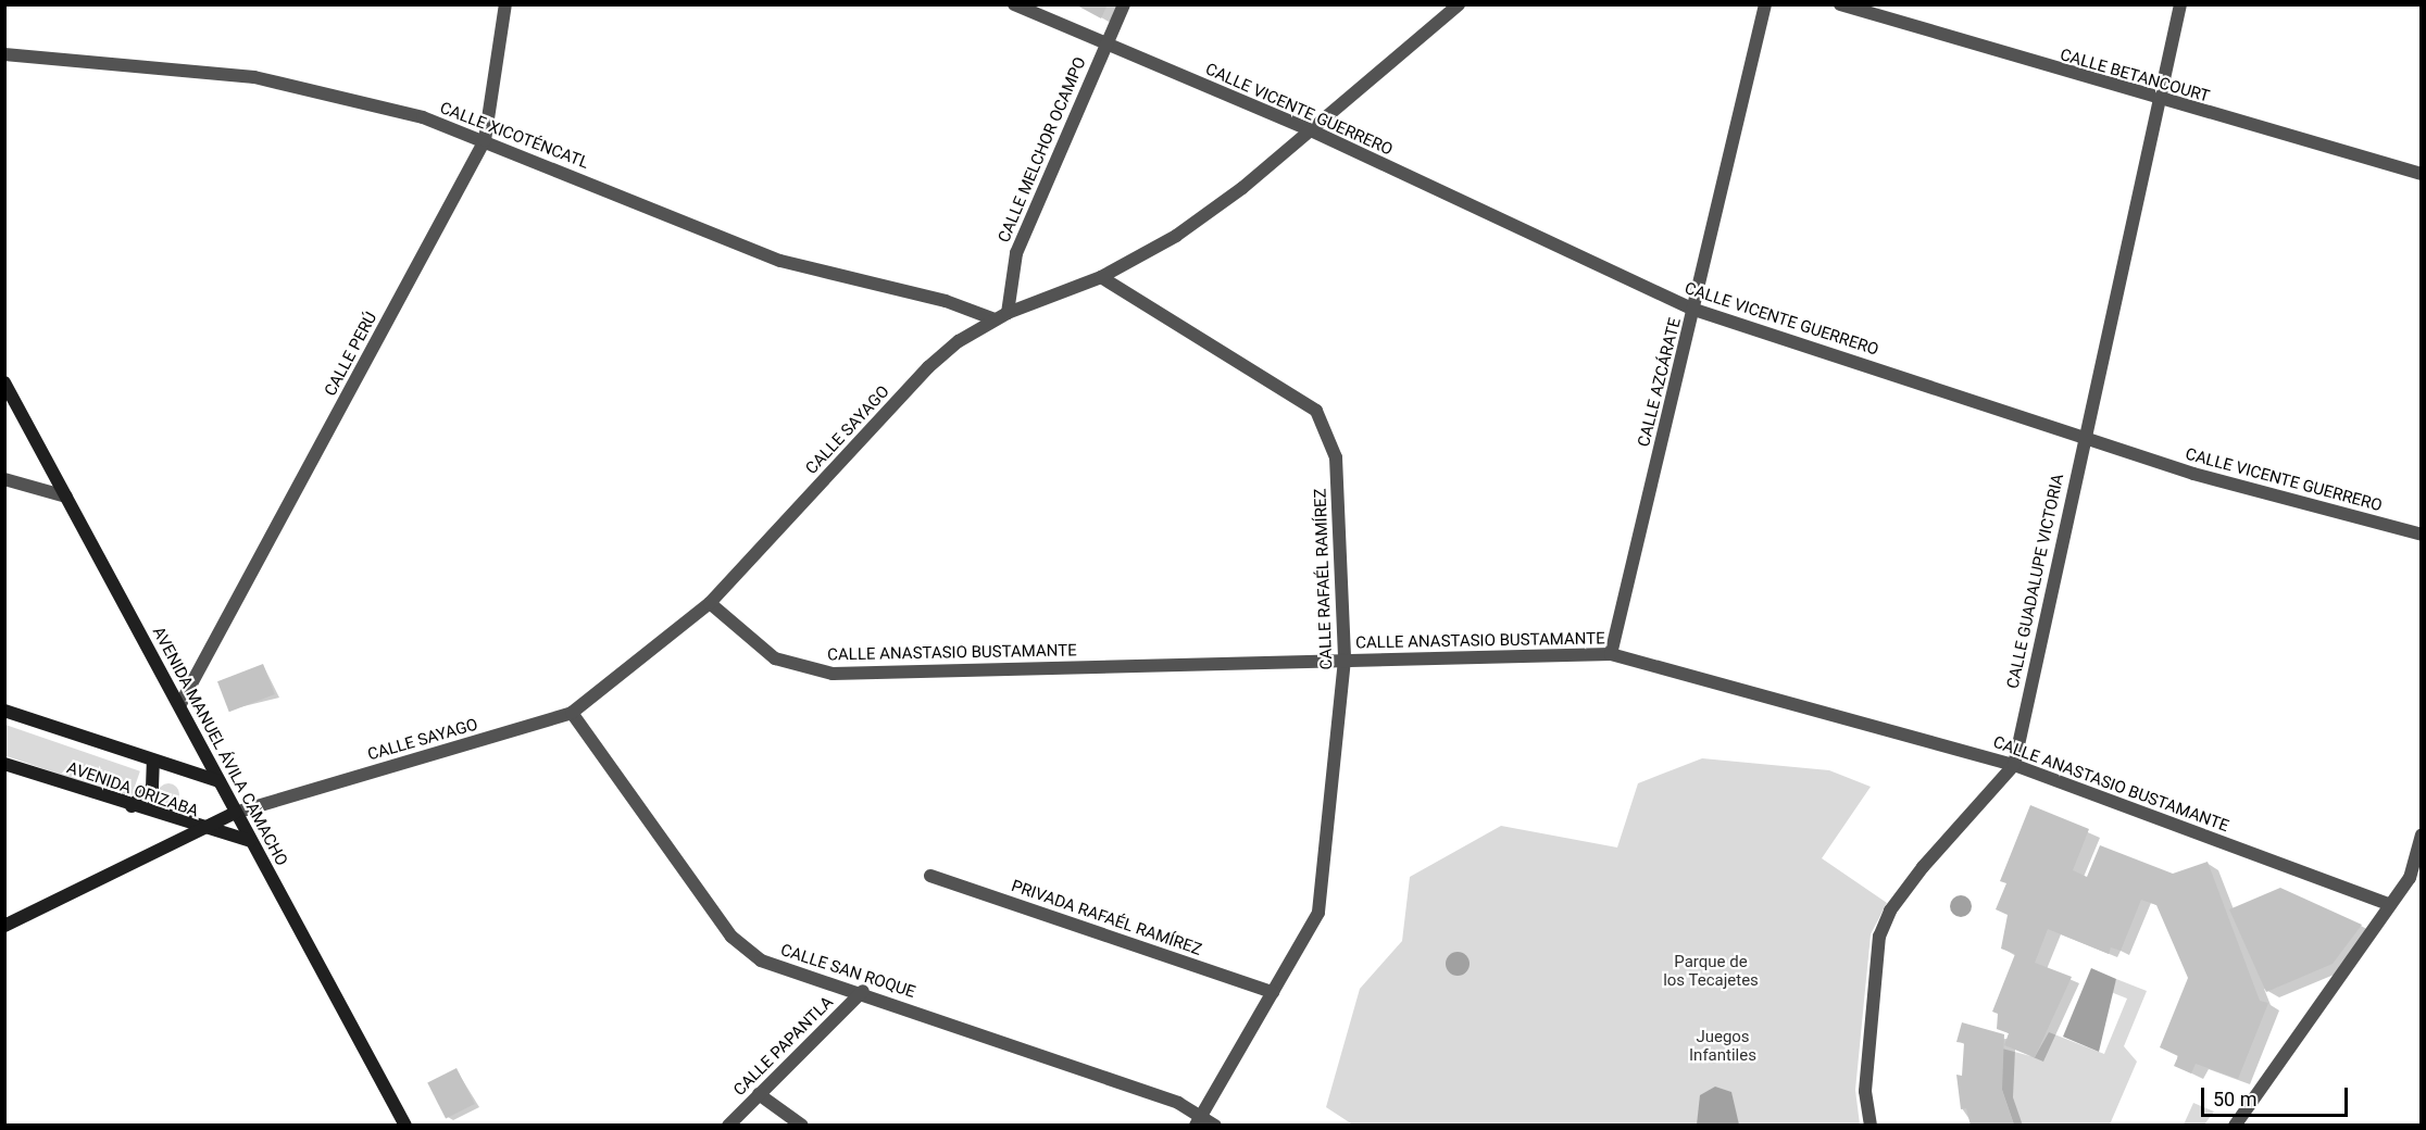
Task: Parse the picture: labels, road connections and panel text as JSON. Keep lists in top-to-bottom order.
{
  "streets": {
    "main road": ["AVENIDA MANUEL ÁVILA CAMACHO", "AVENIDA ORIZABA"],
    "street": [
      "CALLE BETANCOURT",
      "CALLE VICENTE GUERRERO",
      "CALLE XICOTÉNCATL",
      "CALLE MELCHOR OCAMPO",
      "CALLE PERÚ",
      "CALLE AZCÁRATE",
      "CALLE SAYAGO",
      "CALLE RAFAÉL RAMÍREZ",
      "CALLE GUADALUPE VICTORIA",
      "CALLE ANASTASIO BUSTAMANTE",
      "PRIVADA RAFAÉL RAMÍREZ",
      "CALLE SAN ROQUE",
      "CALLE PAPANTLA"
    ]
  },
  "crossings": [
    ["CALLE BETANCOURT", "CALLE GUADALUPE VICTORIA"],
    ["CALLE VICENTE GUERRERO", "CALLE MELCHOR OCAMPO"],
    ["CALLE VICENTE GUERRERO", "CALLE AZCÁRATE"],
    ["CALLE VICENTE GUERRERO", "CALLE SAYAGO"],
    ["CALLE VICENTE GUERRERO", "CALLE GUADALUPE VICTORIA"],
    ["CALLE XICOTÉNCATL", "CALLE PERÚ"],
    ["CALLE XICOTÉNCATL", "CALLE SAYAGO"],
    ["CALLE MELCHOR OCAMPO", "CALLE SAYAGO"],
    ["CALLE PERÚ", "AVENIDA MANUEL ÁVILA CAMACHO"],
    ["CALLE AZCÁRATE", "CALLE ANASTASIO BUSTAMANTE"],
    ["CALLE SAYAGO", "CALLE RAFAÉL RAMÍREZ"],
    ["CALLE SAYAGO", "CALLE ANASTASIO BUSTAMANTE"],
    ["CALLE SAYAGO", "AVENIDA MANUEL ÁVILA CAMACHO"],
    ["CALLE SAYAGO", "CALLE SAN ROQUE"],
    ["CALLE RAFAÉL RAMÍREZ", "CALLE ANASTASIO BUSTAMANTE"],
    ["CALLE RAFAÉL RAMÍREZ", "PRIVADA RAFAÉL RAMÍREZ"],
    ["CALLE RAFAÉL RAMÍREZ", "CALLE SAN ROQUE"],
    ["CALLE GUADALUPE VICTORIA", "CALLE ANASTASIO BUSTAMANTE"],
    ["AVENIDA MANUEL ÁVILA CAMACHO", "AVENIDA ORIZABA"],
    ["CALLE SAN ROQUE", "CALLE PAPANTLA"]
  ],
  "parks": ["Parque de los Tecajetes", "Juegos Infantiles"],
  "scale_bar": "50 m"
}
